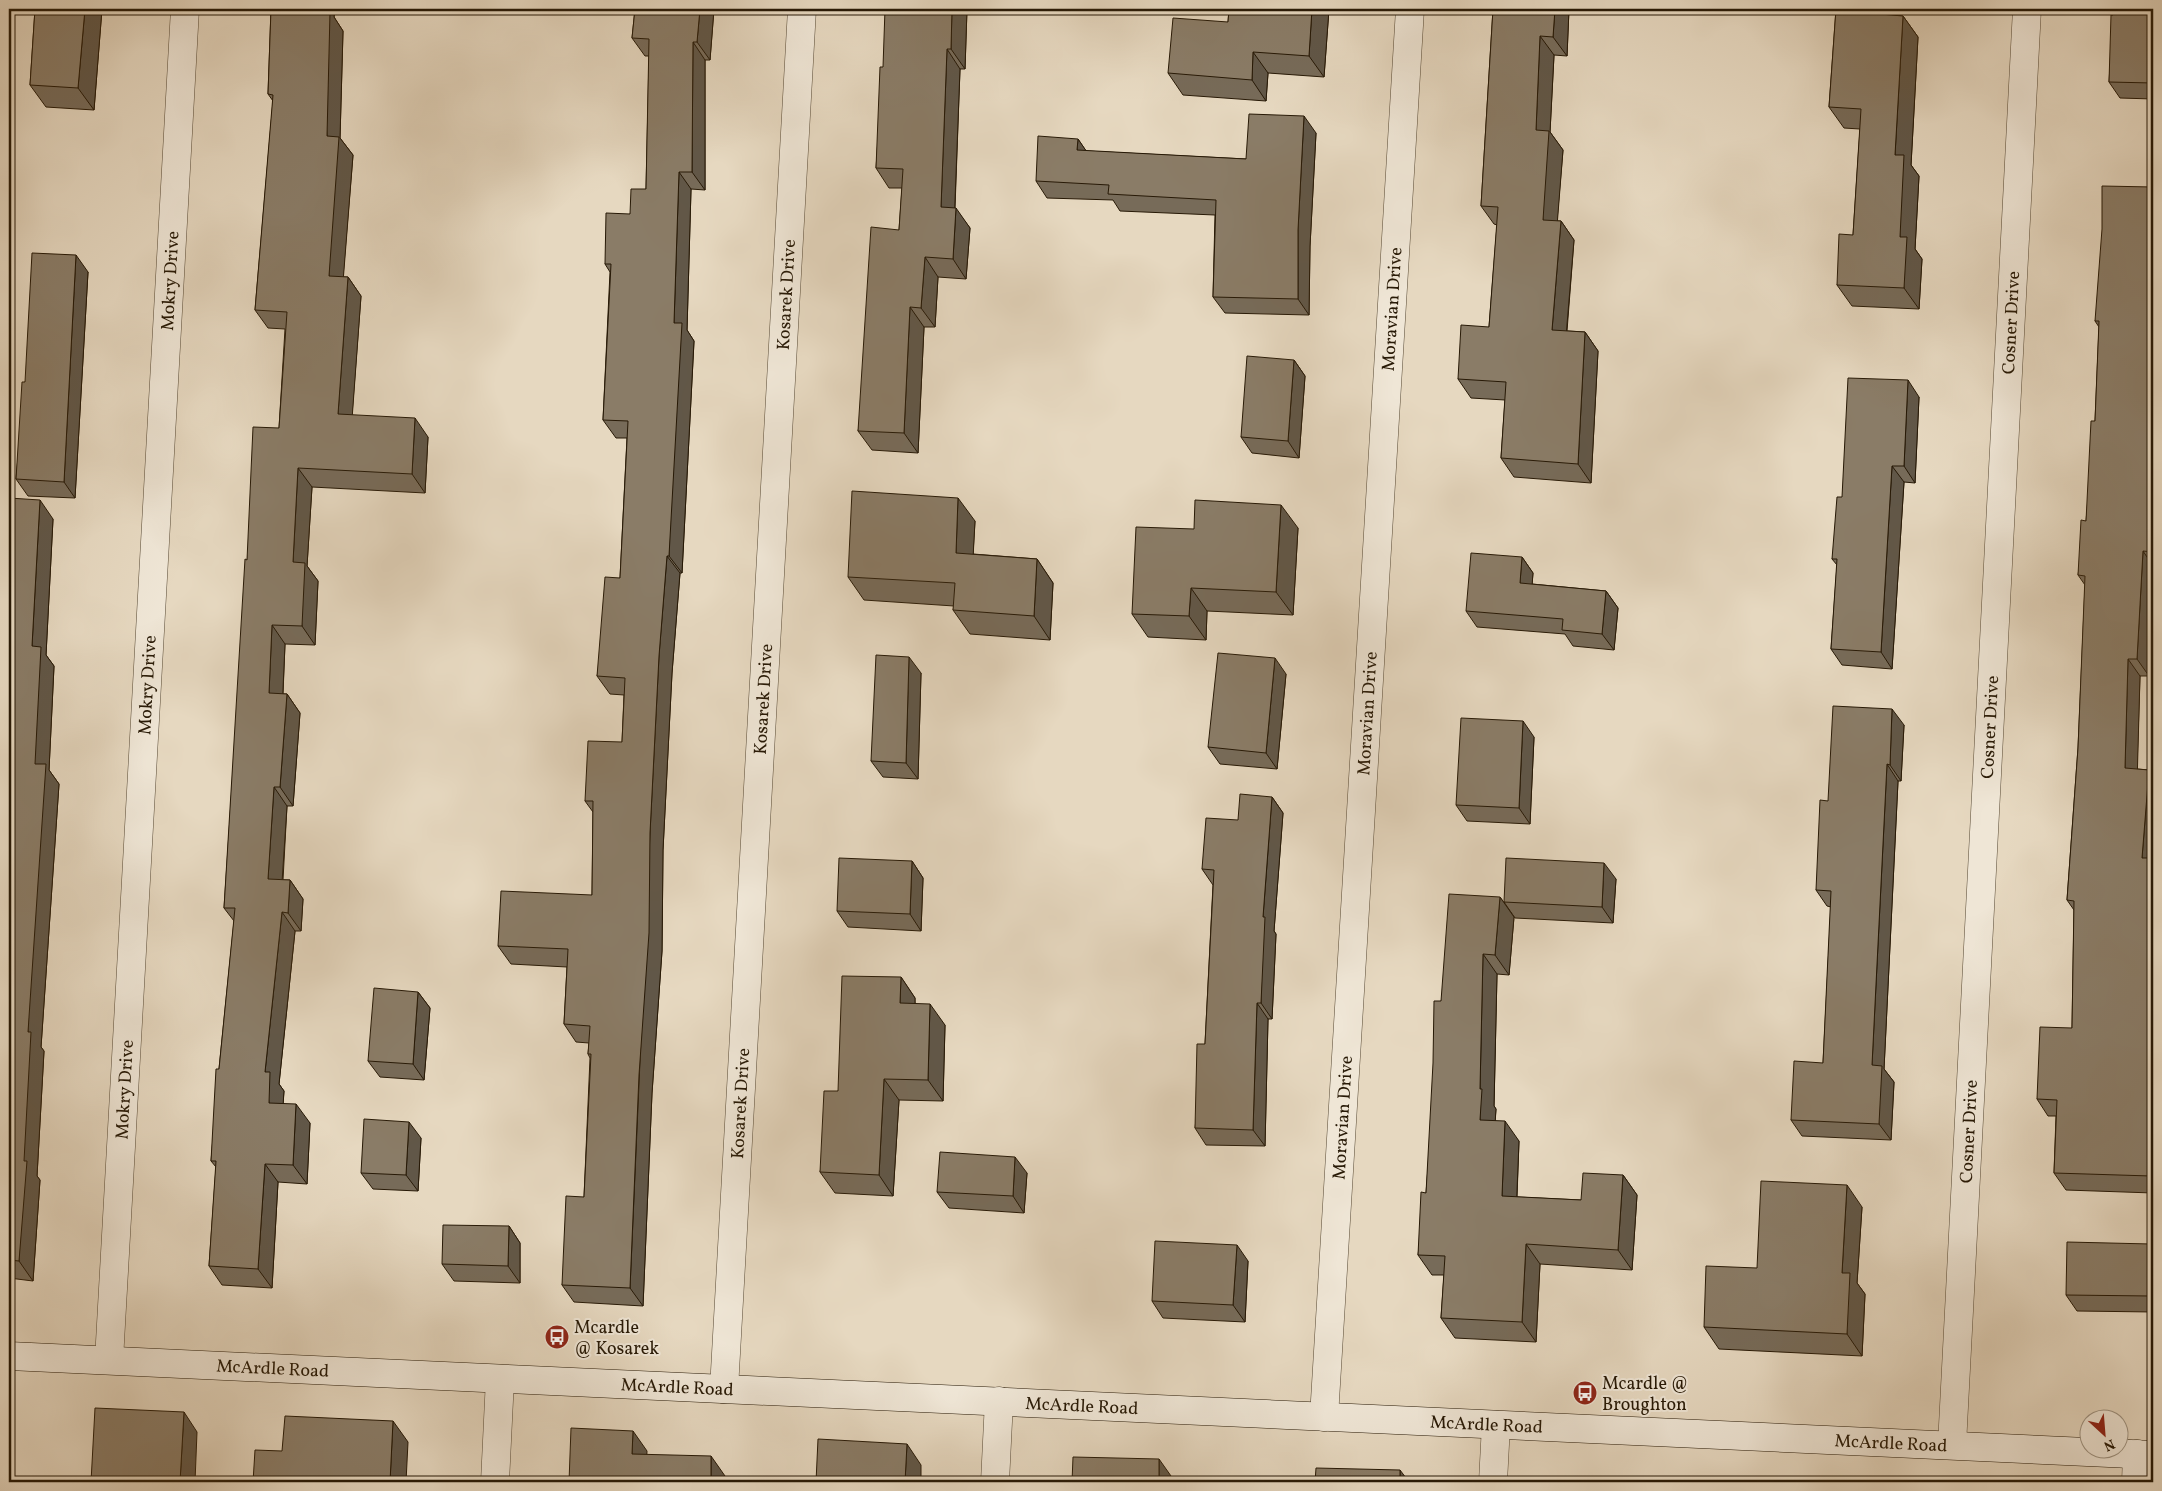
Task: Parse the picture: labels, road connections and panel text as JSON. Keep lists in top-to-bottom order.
{
  "streets": {
    "street": [
      "Mokry Drive",
      "Kosarek Drive",
      "Moravian Drive",
      "Cosner Drive",
      "McArdle Road"
    ]
  },
  "crossings": [
    ["Mokry Drive", "McArdle Road"],
    ["Kosarek Drive", "McArdle Road"],
    ["Moravian Drive", "McArdle Road"],
    ["Cosner Drive", "McArdle Road"]
  ],
  "places": {
    "bus stop": ["Mcardle @ Kosarek", "Mcardle @ Broughton"]
  },
  "north": "bottom right"
}
